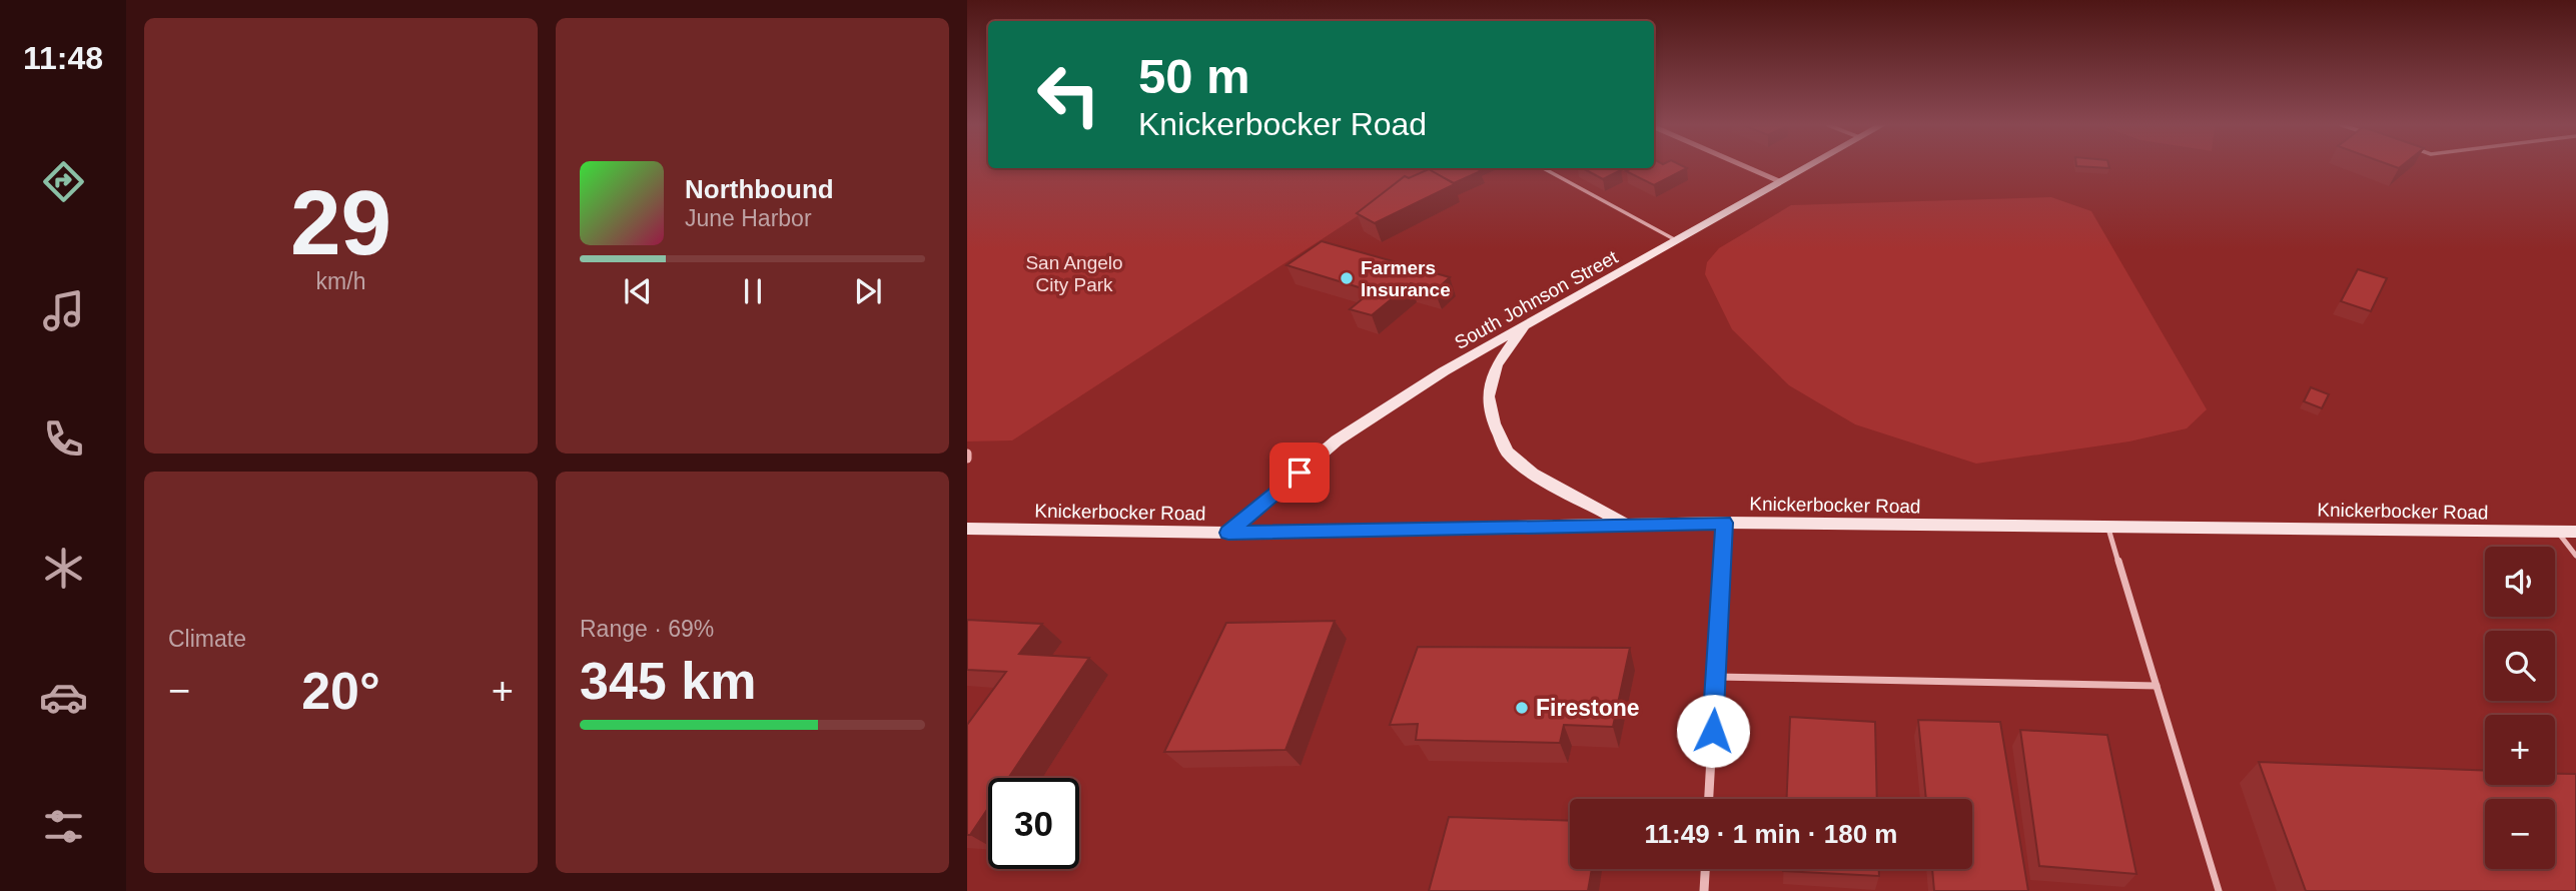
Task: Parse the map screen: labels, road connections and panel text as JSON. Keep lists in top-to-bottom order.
{
  "streets": {
    "main road": ["South Johnson Street", "Knickerbocker Road"]
  },
  "crossings": [
    ["South Johnson Street", "Knickerbocker Road"]
  ],
  "parks": ["San Angelo City Park"],
  "places": ["Farmers Insurance", "Firestone"],
  "page": {
    "tabs": "11:48",
    "tile": [
      ["29", "km/h"],
      "Climate",
      ["Range · 69%", "345 km"]
    ],
    "turn": ["50 m", "Knickerbocker Road"],
    "song": ["Northbound", "June Harbor"],
    "map_buttons": ["+", "−"],
    "heat": ["−", "20°", "+"],
    "limit": "30",
    "trip": "11:49 · 1 min · 180 m"
  }
}
